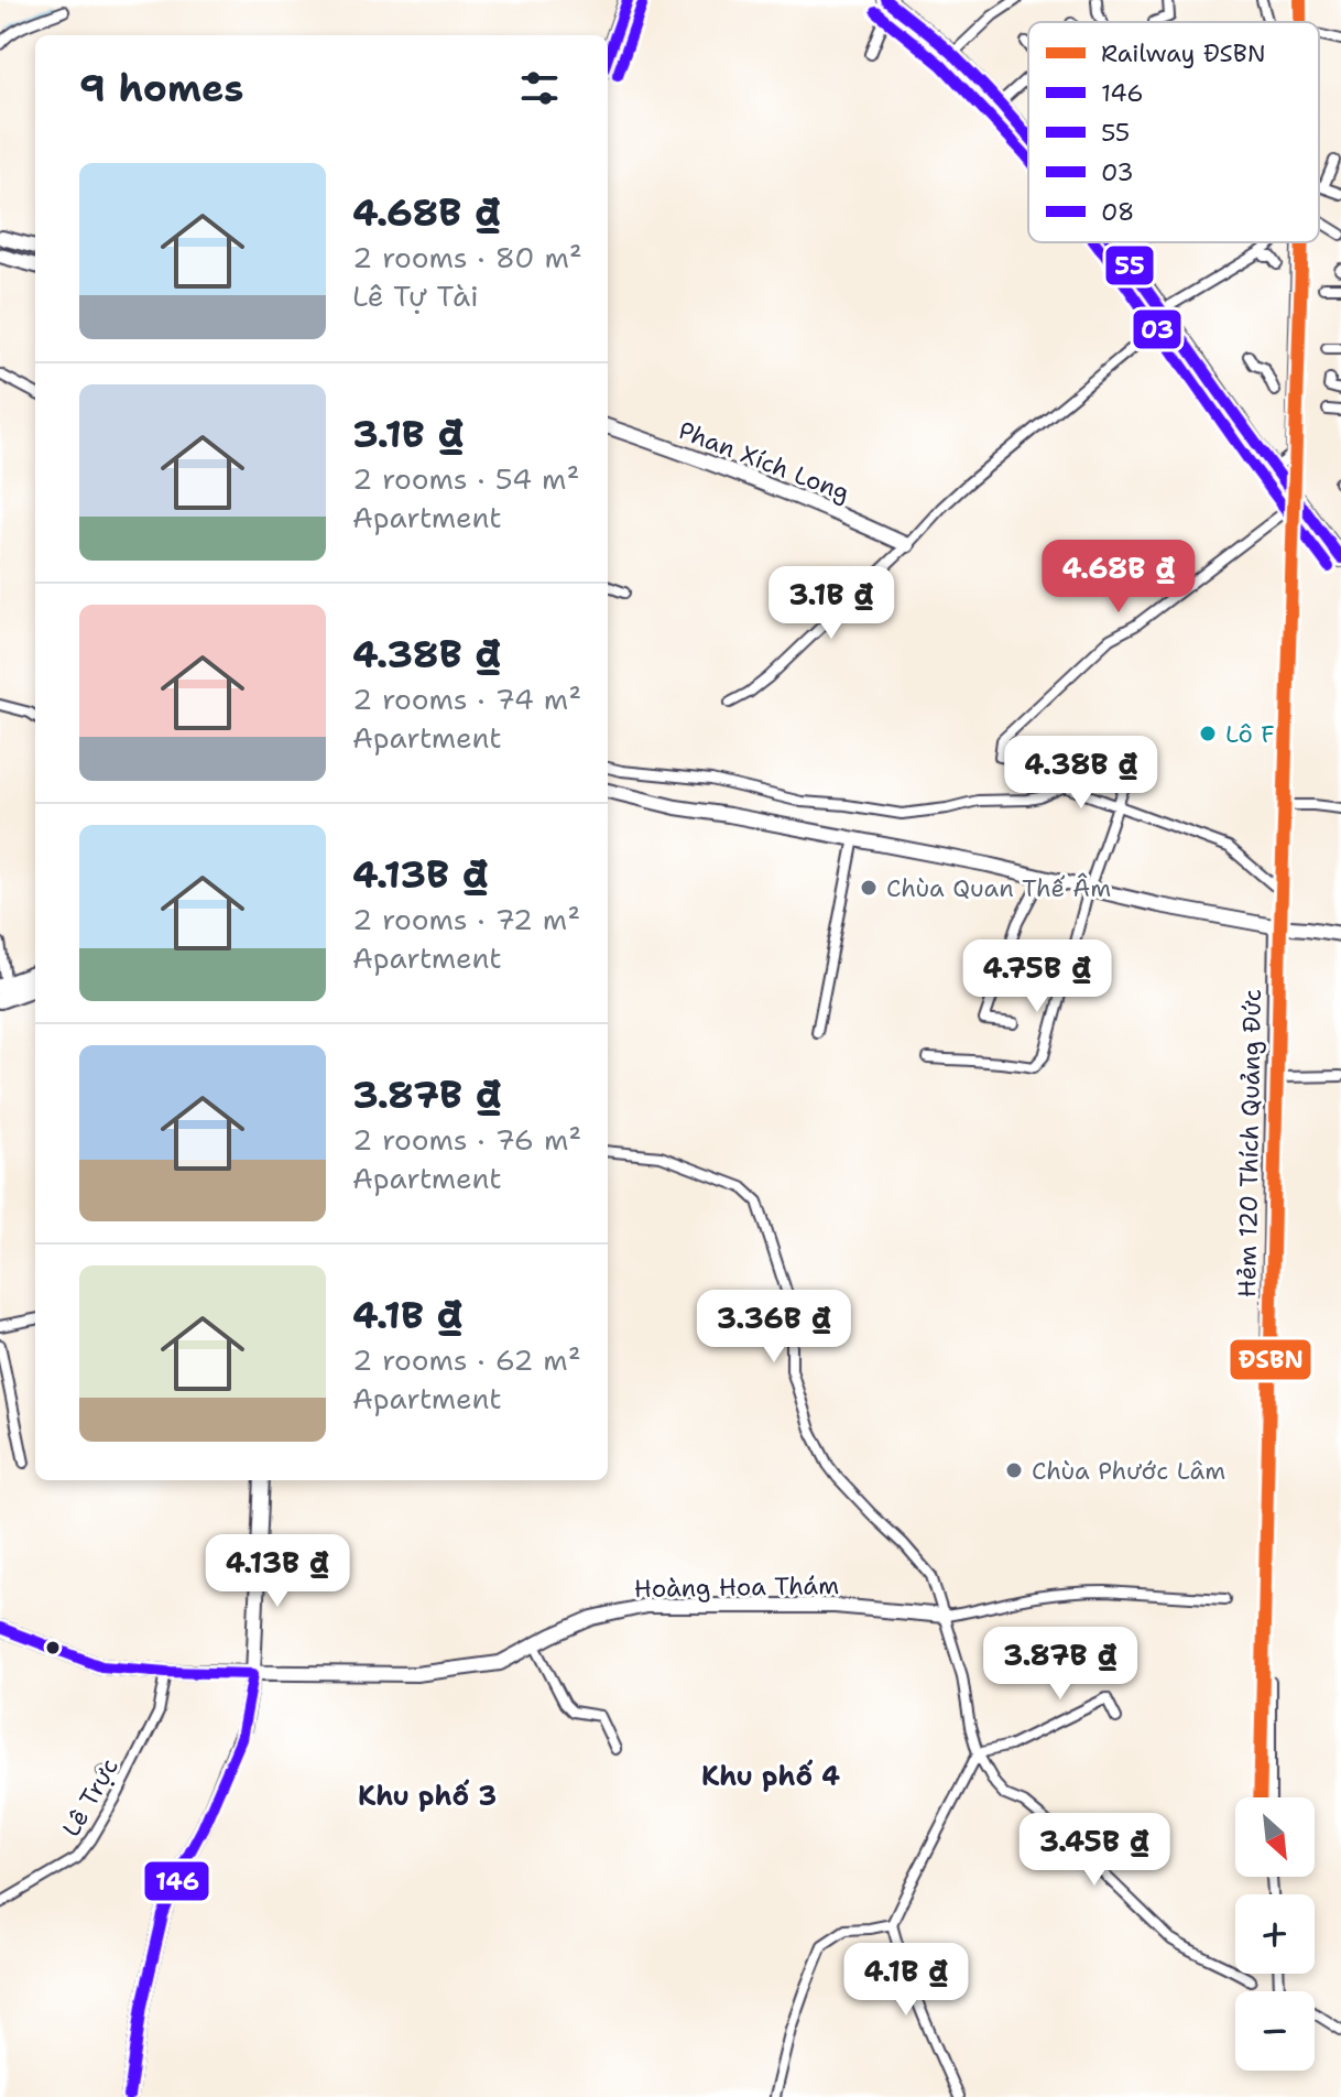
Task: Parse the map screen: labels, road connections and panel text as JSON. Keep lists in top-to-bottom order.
{
  "streets": {
    "street": [
      "Phan Xích Long",
      "Hẻm 120 Thích Quảng Đức",
      "Hoàng Hoa Thám",
      "Lê Trực"
    ]
  },
  "crossings": [
    ["Hoàng Hoa Thám", "Lê Trực"]
  ],
  "districts": ["Khu phố 4", "Khu phố 3"],
  "places": ["Lô F", "Chùa Quan Thế Âm", "Chùa Phước Lâm"],
  "lines": [
    "rail line ĐSBN",
    "transit line 55",
    "transit line 08",
    "transit line 03",
    "transit line 146"
  ],
  "legend": [
    "Railway ĐSBN",
    "146",
    "55",
    "03",
    "08"
  ],
  "north": "bottom right",
  "page": {
    "heading": "9 homes",
    "list": [
      {
        "name": "4.68B ₫",
        "note": "2 rooms · 80 m² · Lê Tự Tài"
      },
      {
        "name": "3.1B ₫",
        "note": "2 rooms · 54 m² · Apartment"
      },
      {
        "name": "4.38B ₫",
        "note": "2 rooms · 74 m² · Apartment"
      },
      {
        "name": "4.13B ₫",
        "note": "2 rooms · 72 m² · Apartment"
      },
      {
        "name": "3.87B ₫",
        "note": "2 rooms · 76 m² · Apartment"
      },
      {
        "name": "4.1B ₫",
        "note": "2 rooms · 62 m² · Apartment"
      }
    ],
    "price": [
      "4.68B ₫",
      "3.1B ₫",
      "4.38B ₫",
      "4.75B ₫",
      "3.36B ₫",
      "4.13B ₫",
      "3.87B ₫",
      "3.45B ₫",
      "4.1B ₫"
    ],
    "map_buttons": ["+", "−"]
  }
}
